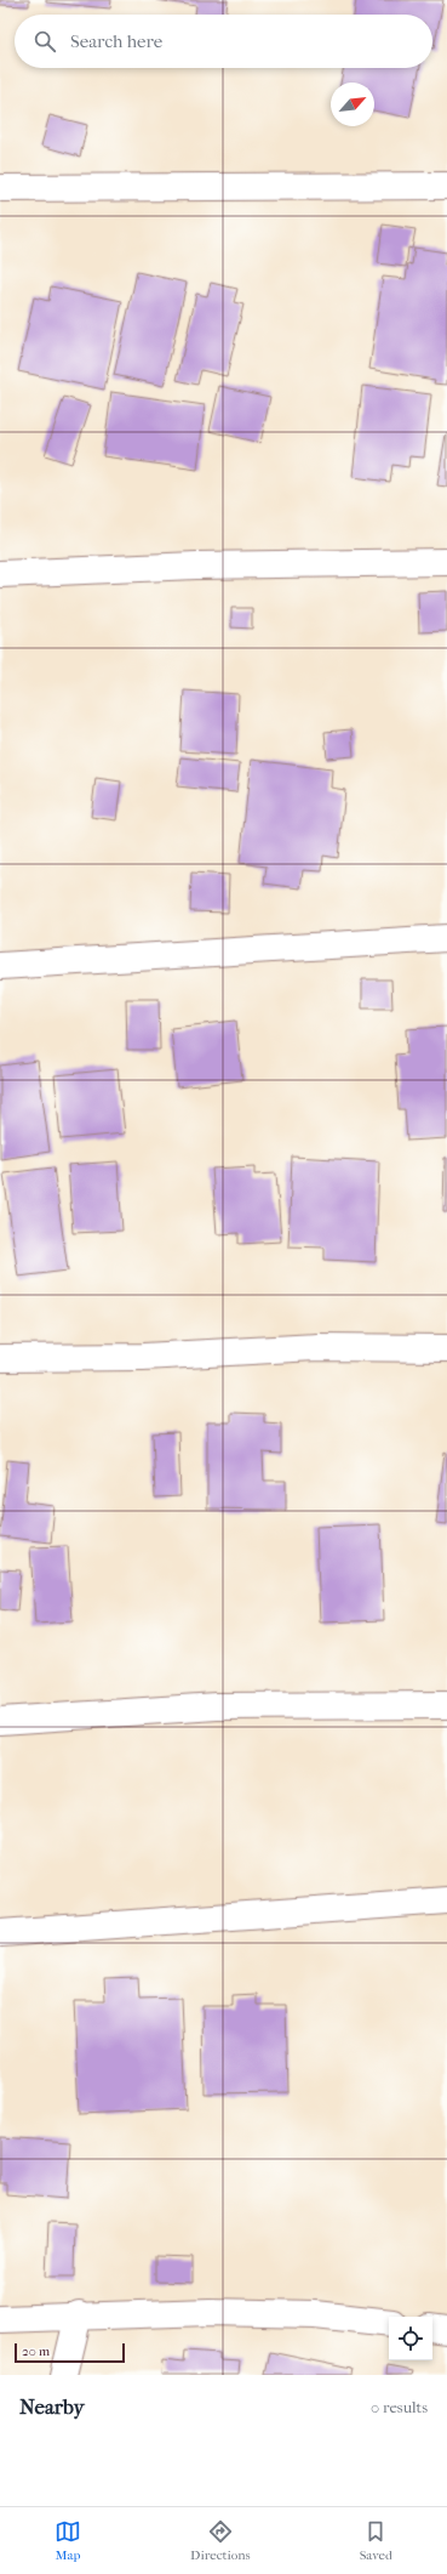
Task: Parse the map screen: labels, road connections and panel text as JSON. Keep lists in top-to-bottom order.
{
  "scale_bar": "20 m",
  "north": "top right",
  "page": {
    "search": "Search here",
    "scale": "20 m",
    "heading": ["Nearby", "0 results"],
    "nav": ["Map", "Directions", "Saved"]
  }
}
